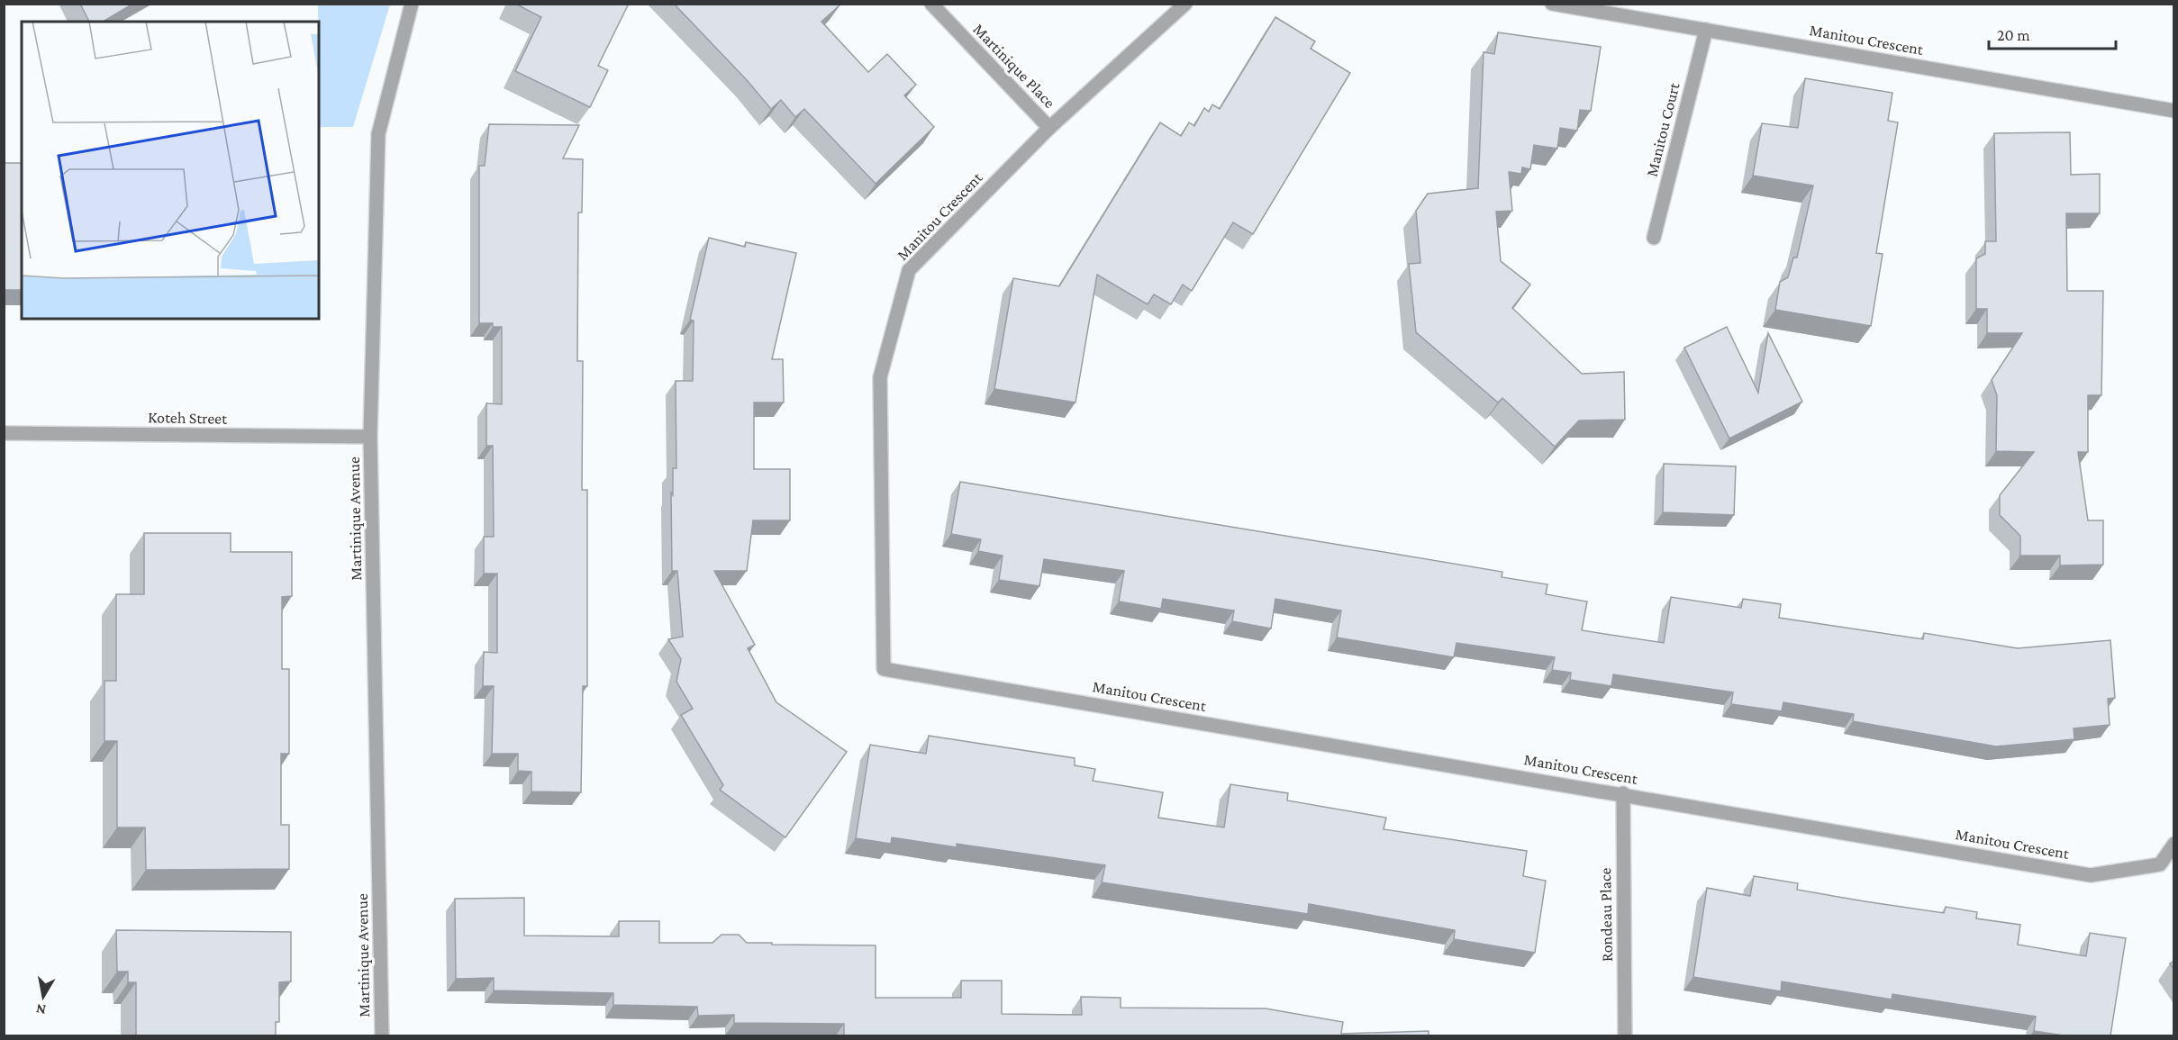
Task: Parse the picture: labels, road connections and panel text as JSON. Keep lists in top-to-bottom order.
{
  "streets": {
    "street": [
      "Manitou Crescent",
      "Martinique Place",
      "Manitou Court",
      "Koteh Street",
      "Martinique Avenue",
      "Rondeau Place"
    ]
  },
  "crossings": [
    ["Manitou Crescent", "Martinique Place"],
    ["Manitou Crescent", "Manitou Court"],
    ["Manitou Crescent", "Rondeau Place"],
    ["Koteh Street", "Martinique Avenue"]
  ],
  "scale_bar": "20 m",
  "north": "bottom"
}
